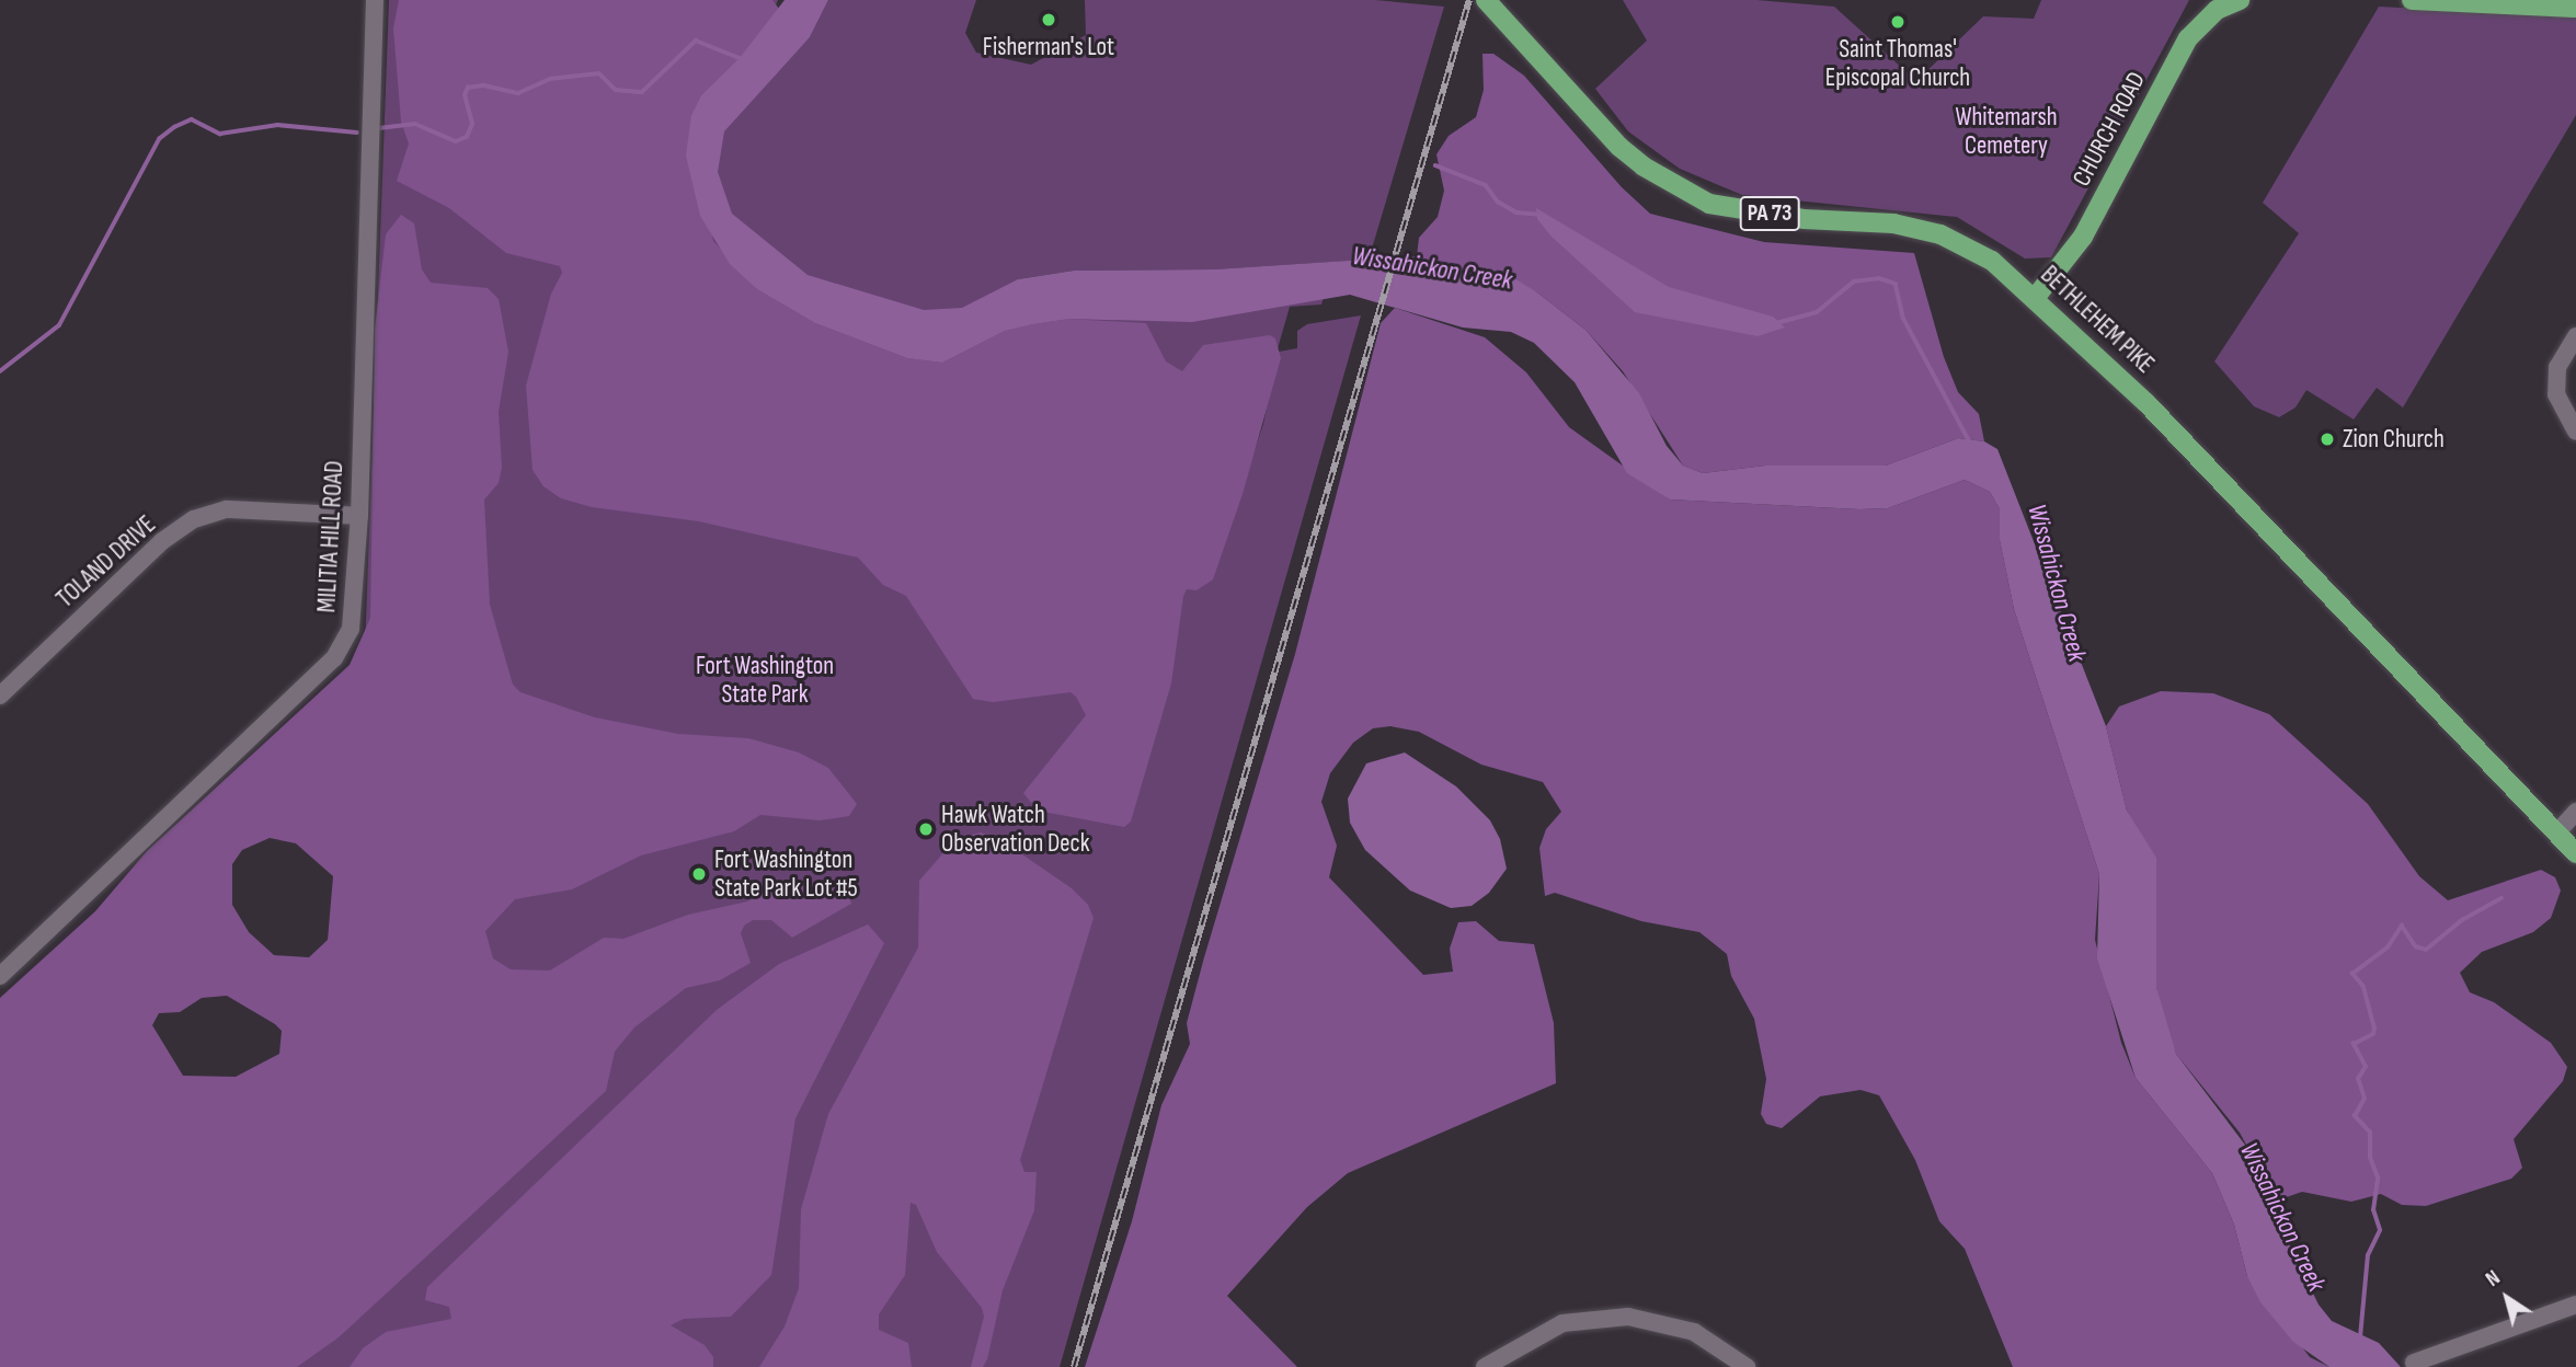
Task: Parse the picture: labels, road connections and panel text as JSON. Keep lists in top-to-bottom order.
{
  "streets": {
    "main road": ["CHURCH ROAD", "PA 73", "BETHLEHEM PIKE"],
    "street": ["MILITIA HILL ROAD", "TOLAND DRIVE"]
  },
  "crossings": [
    ["CHURCH ROAD", "BETHLEHEM PIKE"],
    ["MILITIA HILL ROAD", "TOLAND DRIVE"]
  ],
  "water": ["Wissahickon Creek"],
  "parks": ["Whitemarsh Cemetery", "Fort Washington State Park"],
  "places": [
    "Fisherman's Lot",
    "Saint Thomas' Episcopal Church",
    "Zion Church",
    "Hawk Watch Observation Deck",
    "Fort Washington State Park Lot #5"
  ],
  "north": "top left"
}
